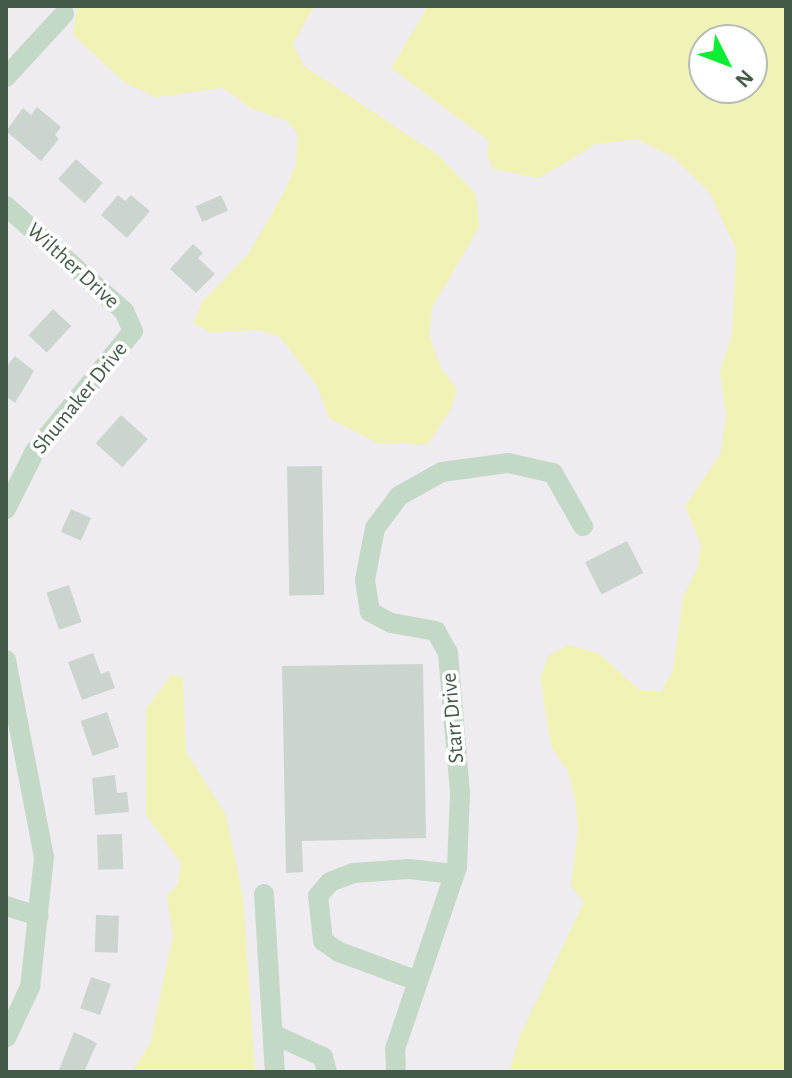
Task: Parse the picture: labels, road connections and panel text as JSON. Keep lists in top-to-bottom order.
{
  "streets": {
    "street": ["Wilther Drive", "Shumaker Drive", "Starr Drive"]
  },
  "crossings": [
    ["Wilther Drive", "Shumaker Drive"]
  ],
  "north": "bottom right"
}
